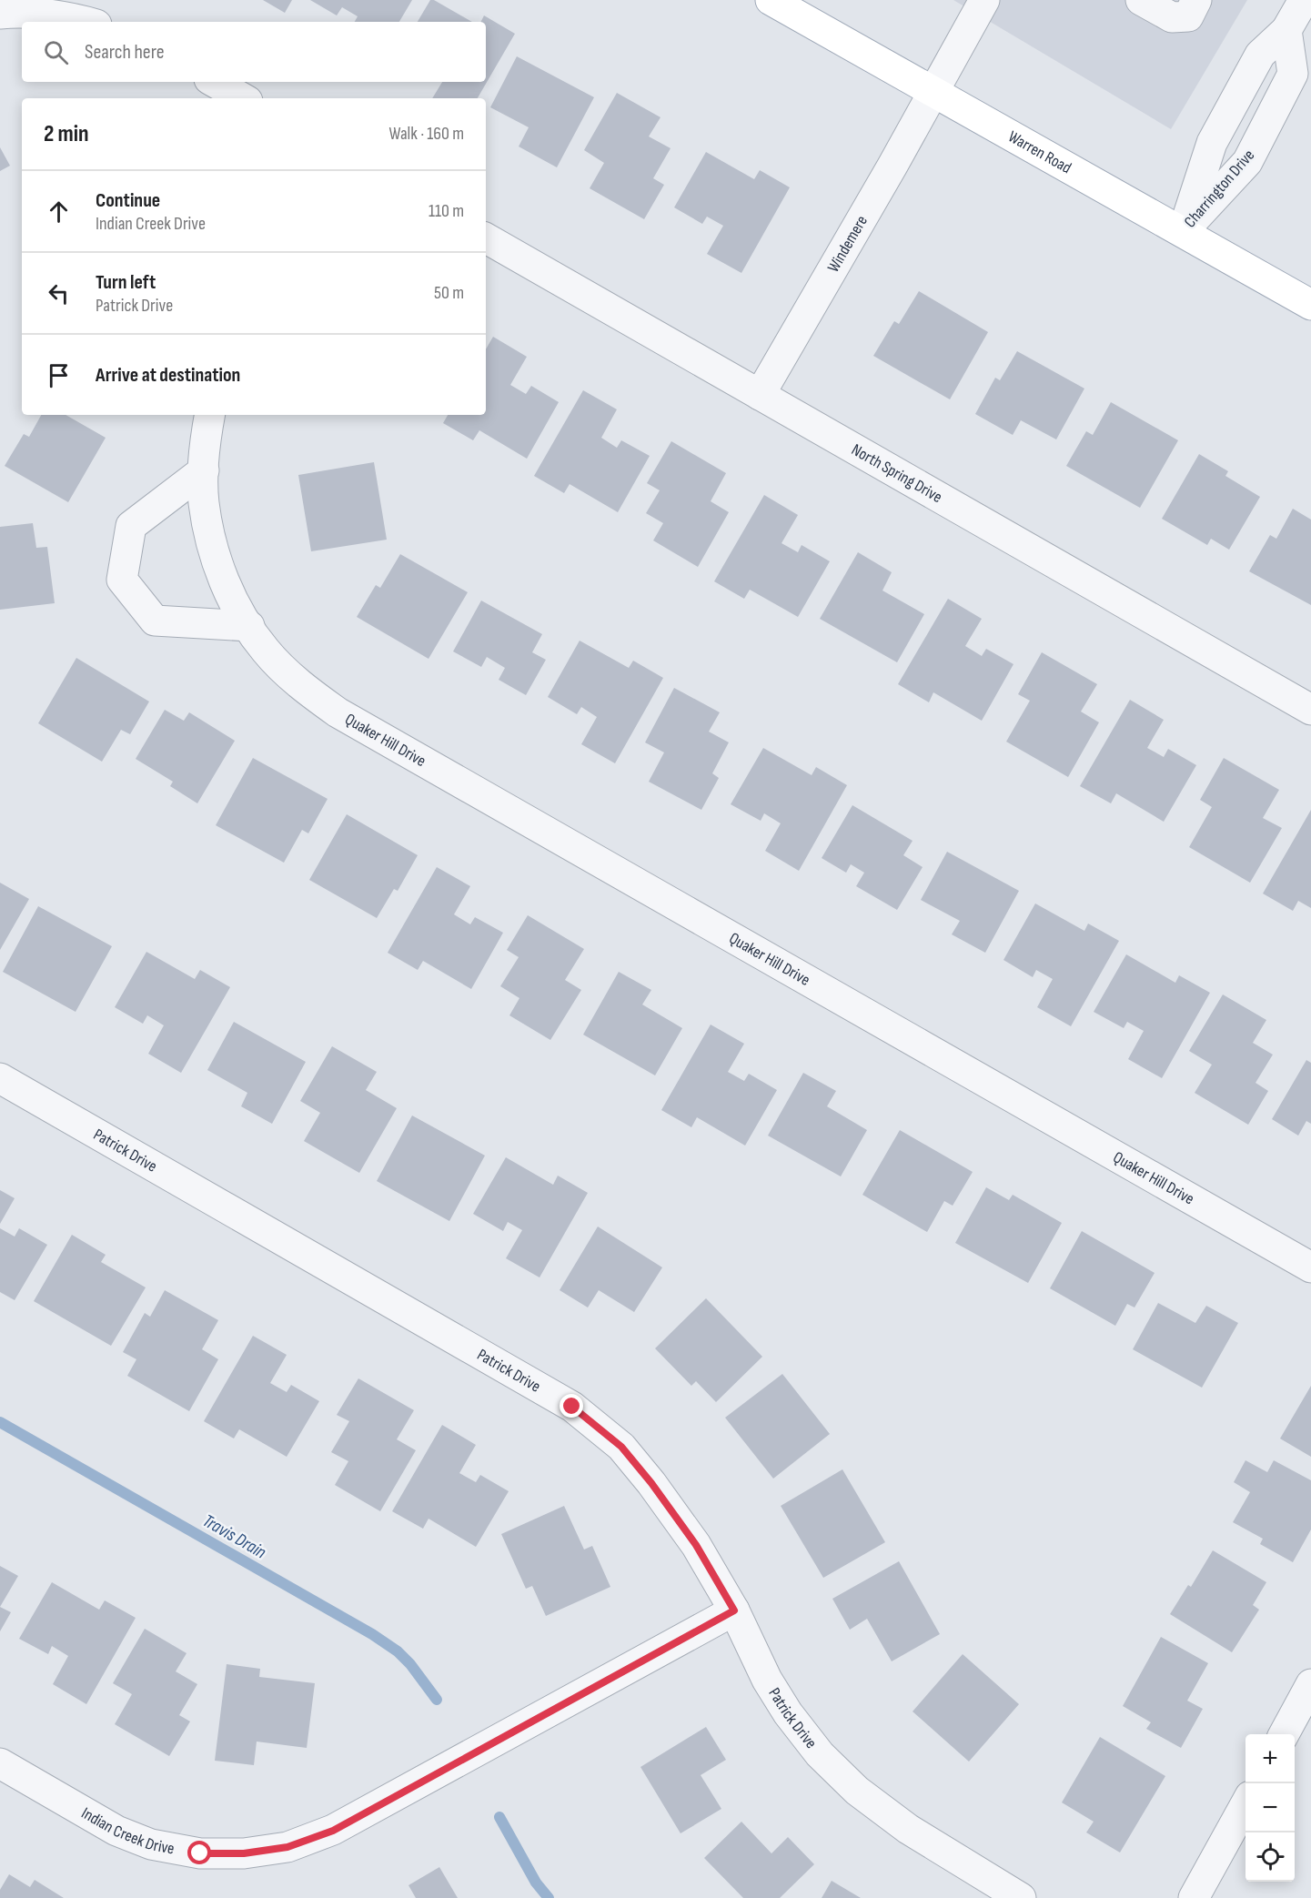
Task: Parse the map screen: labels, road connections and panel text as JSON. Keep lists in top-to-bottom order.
{
  "streets": {
    "main road": ["Warren Road"],
    "street": [
      "Charrington Drive",
      "Windemere",
      "North Spring Drive",
      "Quaker Hill Drive",
      "Patrick Drive",
      "Indian Creek Drive"
    ]
  },
  "crossings": [
    ["Warren Road", "Charrington Drive"],
    ["Warren Road", "Windemere"],
    ["Windemere", "North Spring Drive"],
    ["Patrick Drive", "Indian Creek Drive"]
  ],
  "water": ["Travis Drain"],
  "page": {
    "search": "Search here",
    "heading": ["2 min", "Walk · 160 m"],
    "list": [
      ["Continue", "Indian Creek Drive", "110 m"],
      ["Turn left", "Patrick Drive", "50 m"],
      "Arrive at destination"
    ],
    "map_buttons": ["+", "−"]
  }
}
